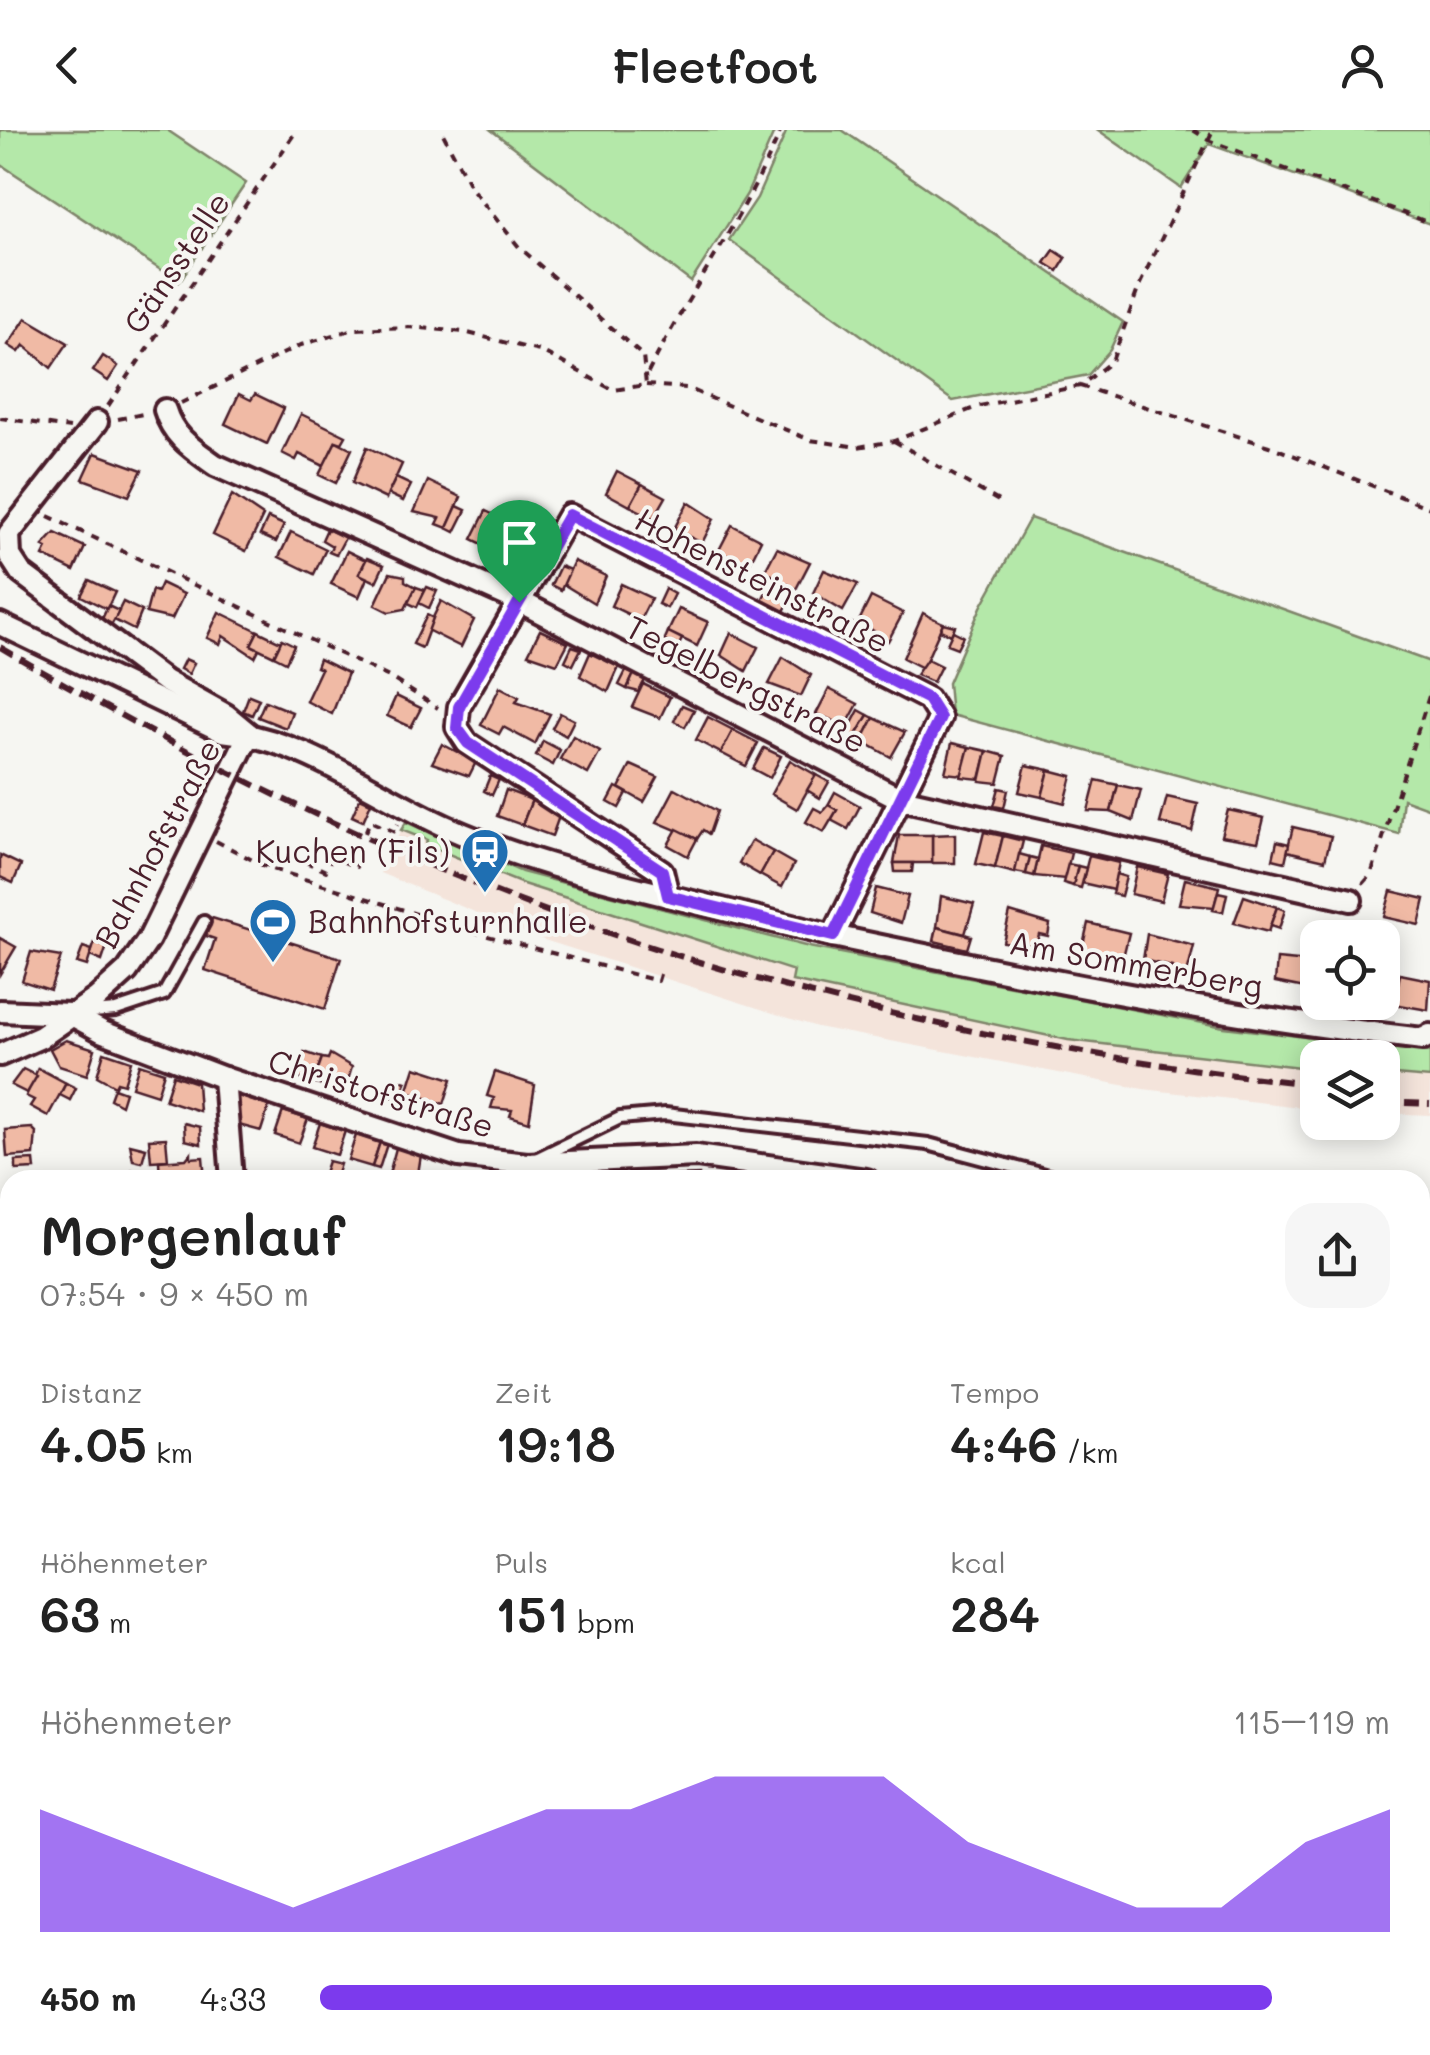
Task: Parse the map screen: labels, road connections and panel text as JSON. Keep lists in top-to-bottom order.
{
  "streets": {
    "street": [
      "Hohensteinstraße",
      "Tegelbergstraße",
      "Bahnhofstraße",
      "Am Sommerberg",
      "Christofstraße"
    ],
    "path": ["Gänsstelle"]
  },
  "crossings": [
    ["Gänsstelle", "Am Sommerberg"],
    ["Hohensteinstraße", "Tegelbergstraße"],
    ["Bahnhofstraße", "Am Sommerberg"],
    ["Bahnhofstraße", "Christofstraße"]
  ],
  "places": {
    "station": ["Kuchen (Fils)"],
    "sports": ["Bahnhofsturnhalle"]
  },
  "page": {
    "header": "Fleetfoot",
    "heading": ["Morgenlauf", "07:54 · 9 × 450 m"],
    "stats": [
      ["Distanz", "4.05 km"],
      ["Zeit", "19:18"],
      ["Tempo", "4:46 /km"],
      ["Höhenmeter", "63 m"],
      ["Puls", "151 bpm"],
      ["kcal", "284"]
    ],
    "chart": ["Höhenmeter", "115–119 m"],
    "list": [
      {
        "name": "450 m",
        "note": "4:33"
      }
    ]
  }
}
